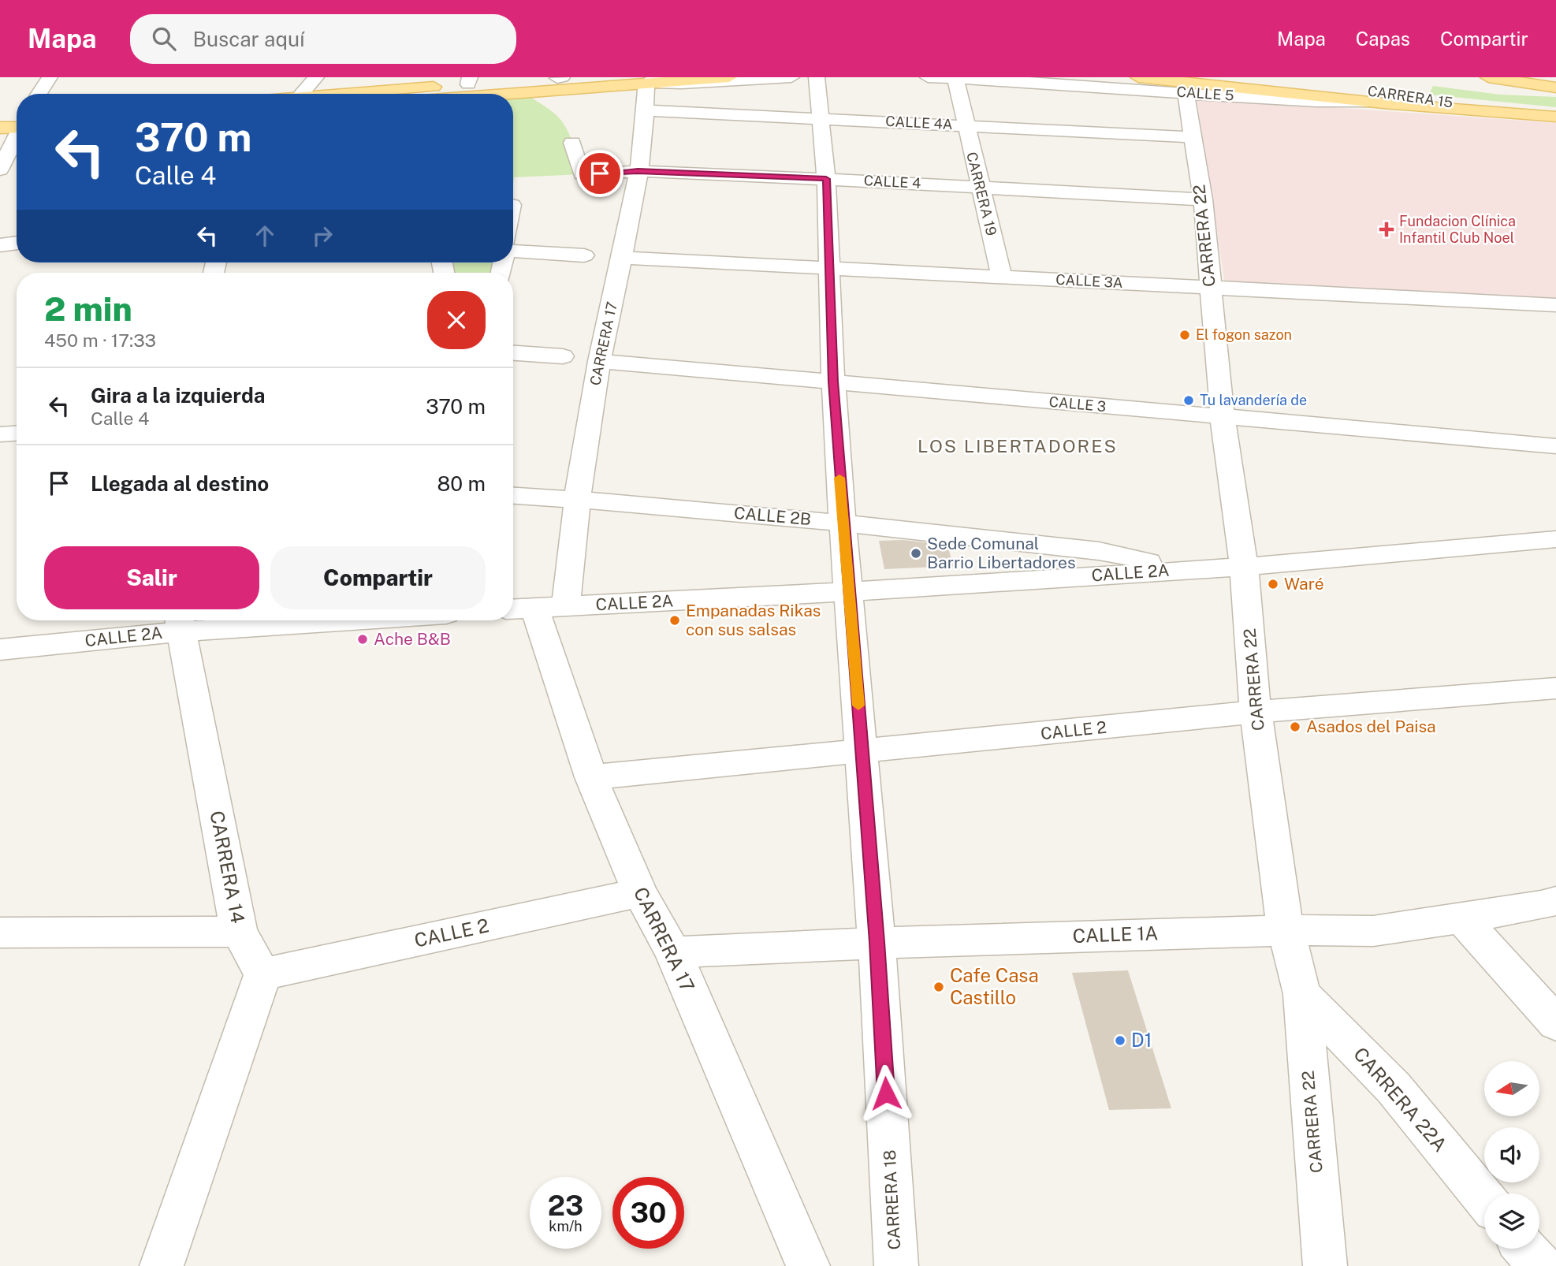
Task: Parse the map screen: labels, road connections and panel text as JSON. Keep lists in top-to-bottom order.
{
  "streets": {
    "main road": ["CALLE 5", "CARRERA 15"],
    "street": [
      "CALLE 4A",
      "CALLE 4",
      "CARRERA 19",
      "CARRERA 22",
      "CALLE 3A",
      "CARRERA 17",
      "CALLE 3",
      "CALLE 2B",
      "CALLE 2A",
      "CALLE 2",
      "CARRERA 14",
      "CALLE 1A",
      "CARRERA 22A",
      "CARRERA 18"
    ]
  },
  "crossings": [
    ["CALLE 5", "CARRERA 15"],
    ["CALLE 5", "CARRERA 19"],
    ["CALLE 5", "CARRERA 22"],
    ["CALLE 4A", "CARRERA 19"],
    ["CALLE 4A", "CARRERA 22"],
    ["CALLE 4A", "CARRERA 17"],
    ["CALLE 4A", "CARRERA 18"],
    ["CALLE 4", "CARRERA 19"],
    ["CALLE 4", "CARRERA 22"],
    ["CALLE 4", "CARRERA 17"],
    ["CALLE 4", "CARRERA 18"],
    ["CARRERA 19", "CALLE 3A"],
    ["CARRERA 22", "CALLE 3A"],
    ["CARRERA 22", "CALLE 3"],
    ["CARRERA 22", "CALLE 2A"],
    ["CARRERA 22", "CALLE 2"],
    ["CARRERA 22", "CALLE 1A"],
    ["CARRERA 22", "CARRERA 22A"],
    ["CALLE 3A", "CARRERA 17"],
    ["CALLE 3A", "CARRERA 18"],
    ["CARRERA 17", "CALLE 3"],
    ["CARRERA 17", "CALLE 2B"],
    ["CARRERA 17", "CALLE 2A"],
    ["CARRERA 17", "CALLE 2"],
    ["CARRERA 17", "CALLE 1A"],
    ["CALLE 3", "CARRERA 18"],
    ["CALLE 2B", "CALLE 2A"],
    ["CALLE 2B", "CARRERA 18"],
    ["CALLE 2A", "CARRERA 14"],
    ["CALLE 2A", "CARRERA 18"],
    ["CALLE 2", "CARRERA 14"],
    ["CALLE 2", "CARRERA 18"],
    ["CALLE 1A", "CARRERA 18"]
  ],
  "districts": ["LOS LIBERTADORES"],
  "places": {
    "health": ["Fundacion Clínica Infantil Club Noel"],
    "other": [
      "El fogon sazon",
      "Tu lavandería de",
      "Sede Comunal Barrio Libertadores",
      "Waré",
      "Empanadas Rikas con sus salsas",
      "Ache B&B",
      "Asados del Paisa",
      "Cafe Casa Castillo",
      "D1"
    ]
  },
  "north": "left",
  "page": {
    "header": "Mapa",
    "search": "Buscar aquí",
    "nav": ["Mapa", "Capas", "Compartir"],
    "turn": ["370 m", "Calle 4"],
    "heading": ["2 min", "450 m · 17:33"],
    "list": [
      {
        "name": "Gira a la izquierda",
        "note": "Calle 4",
        "value": "370 m"
      },
      {
        "name": "Llegada al destino",
        "value": "80 m"
      }
    ],
    "buttons": ["Salir", "Compartir"],
    "speed": "23 km/h",
    "limit": "30"
  }
}
